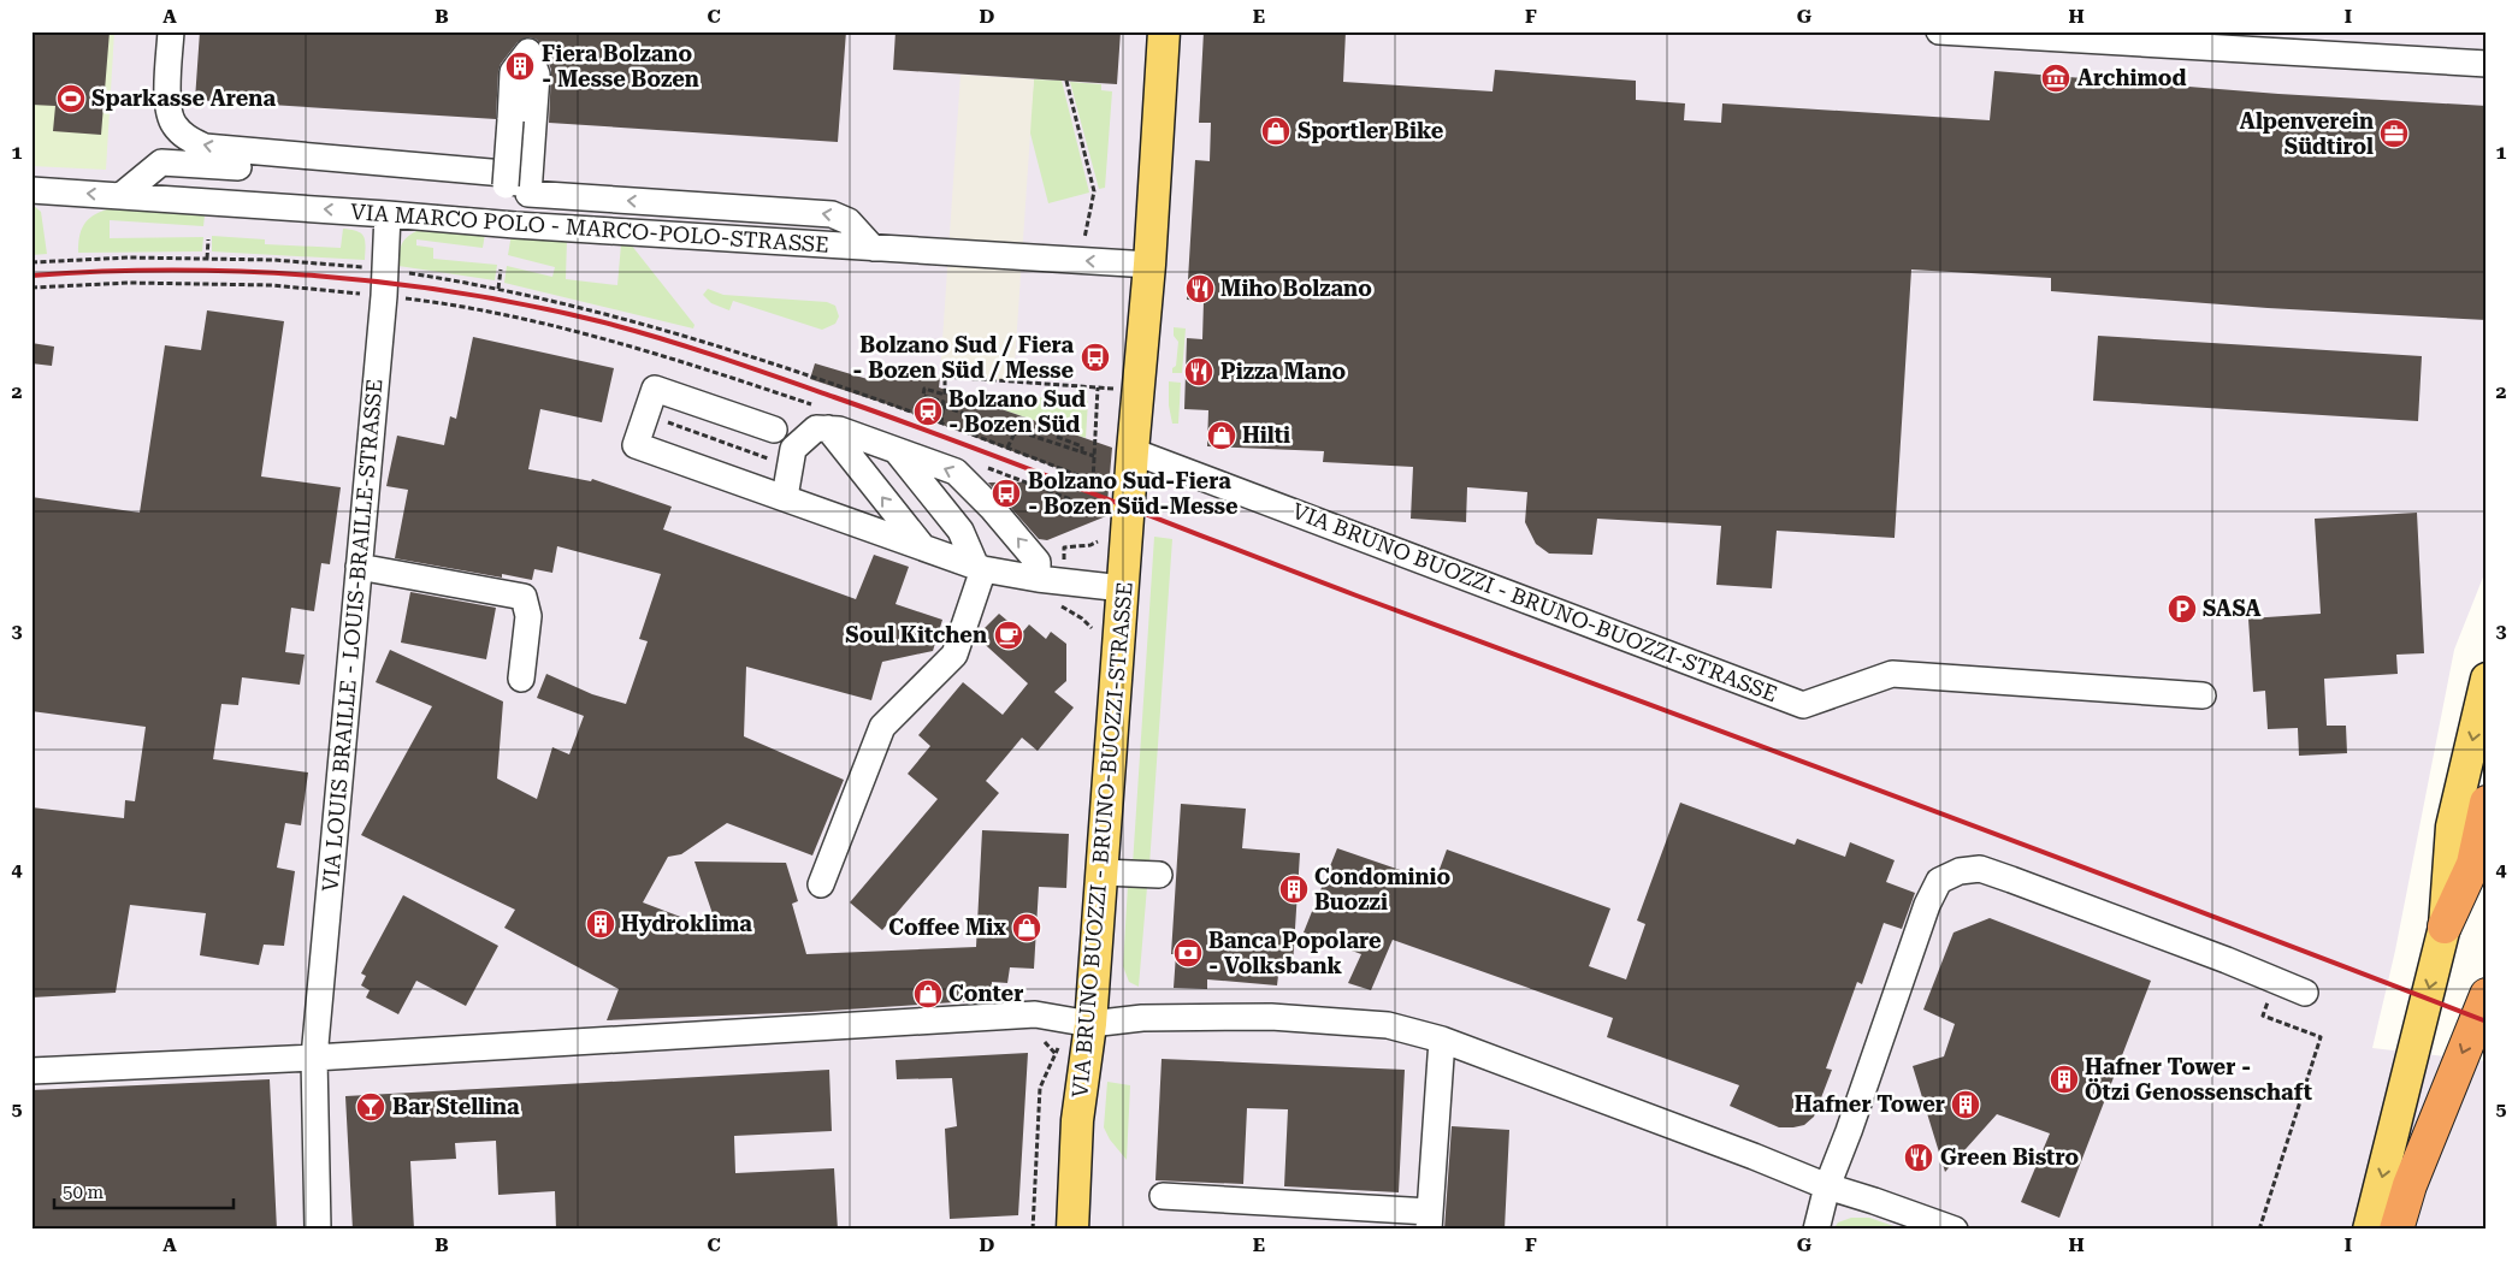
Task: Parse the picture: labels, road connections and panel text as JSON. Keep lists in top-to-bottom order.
{
  "streets": {
    "main road": ["VIA BRUNO BUOZZI - BRUNO-BUOZZI-STRASSE"],
    "street": ["VIA MARCO POLO - MARCO-POLO-STRASSE", "VIA LOUIS BRAILLE - LOUIS-BRAILLE-STRASSE"]
  },
  "crossings": [
    ["VIA MARCO POLO - MARCO-POLO-STRASSE", "VIA BRUNO BUOZZI - BRUNO-BUOZZI-STRASSE"],
    ["VIA MARCO POLO - MARCO-POLO-STRASSE", "VIA LOUIS BRAILLE - LOUIS-BRAILLE-STRASSE"]
  ],
  "places": {
    "building": [
      "Fiera Bolzano - Messe Bozen",
      "Condominio Buozzi",
      "Hydroklima",
      "Hafner Tower - Ötzi Genossenschaft",
      "Hafner Tower"
    ],
    "museum": ["Archimod"],
    "sports": ["Sparkasse Arena"],
    "shop": [
      "Sportler Bike",
      "Hilti",
      "Coffee Mix",
      "Conter"
    ],
    "office": ["Alpenverein Südtirol"],
    "restaurant": ["Miho Bolzano", "Pizza Mano", "Green Bistro"],
    "bus stop": ["Bolzano Sud / Fiera - Bozen Süd / Messe", "Bolzano Sud-Fiera - Bozen Süd-Messe"],
    "station": ["Bolzano Sud - Bozen Süd"],
    "parking": ["SASA"],
    "cafe": ["Soul Kitchen"],
    "bank": ["Banca Popolare - Volksbank"],
    "bar": ["Bar Stellina"]
  },
  "scale_bar": "50 m",
  "grid": {
    "columns": [
      "A",
      "B",
      "C",
      "D",
      "E",
      "F",
      "G",
      "H",
      "I"
    ],
    "rows": [
      "1",
      "2",
      "3",
      "4",
      "5"
    ]
  }
}
